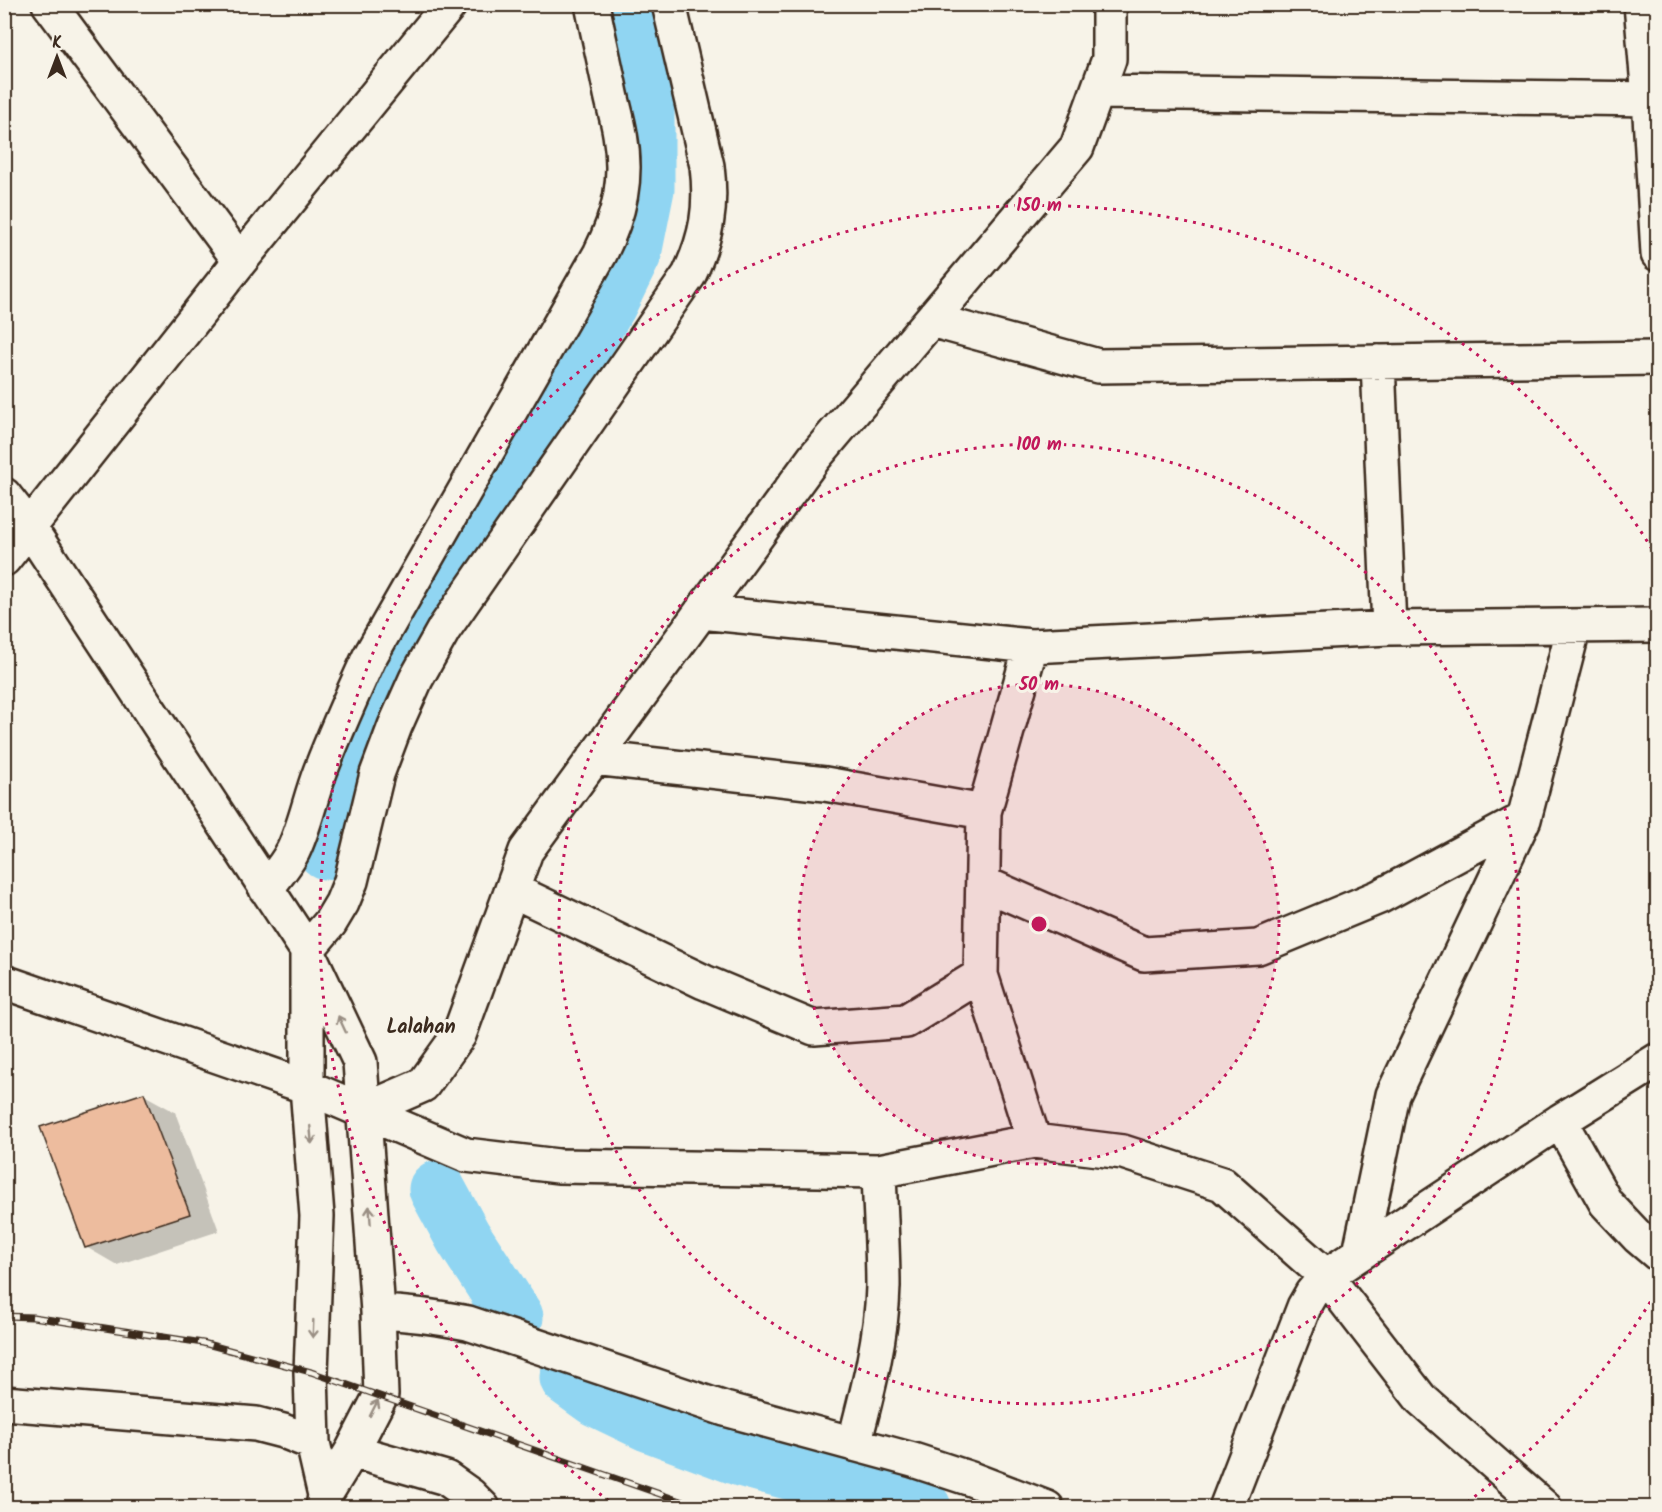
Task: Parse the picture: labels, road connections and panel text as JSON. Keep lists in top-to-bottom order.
{
  "districts": ["Lalahan"],
  "north": "top",
  "rings": ["150 m", "100 m", "50 m"]
}
